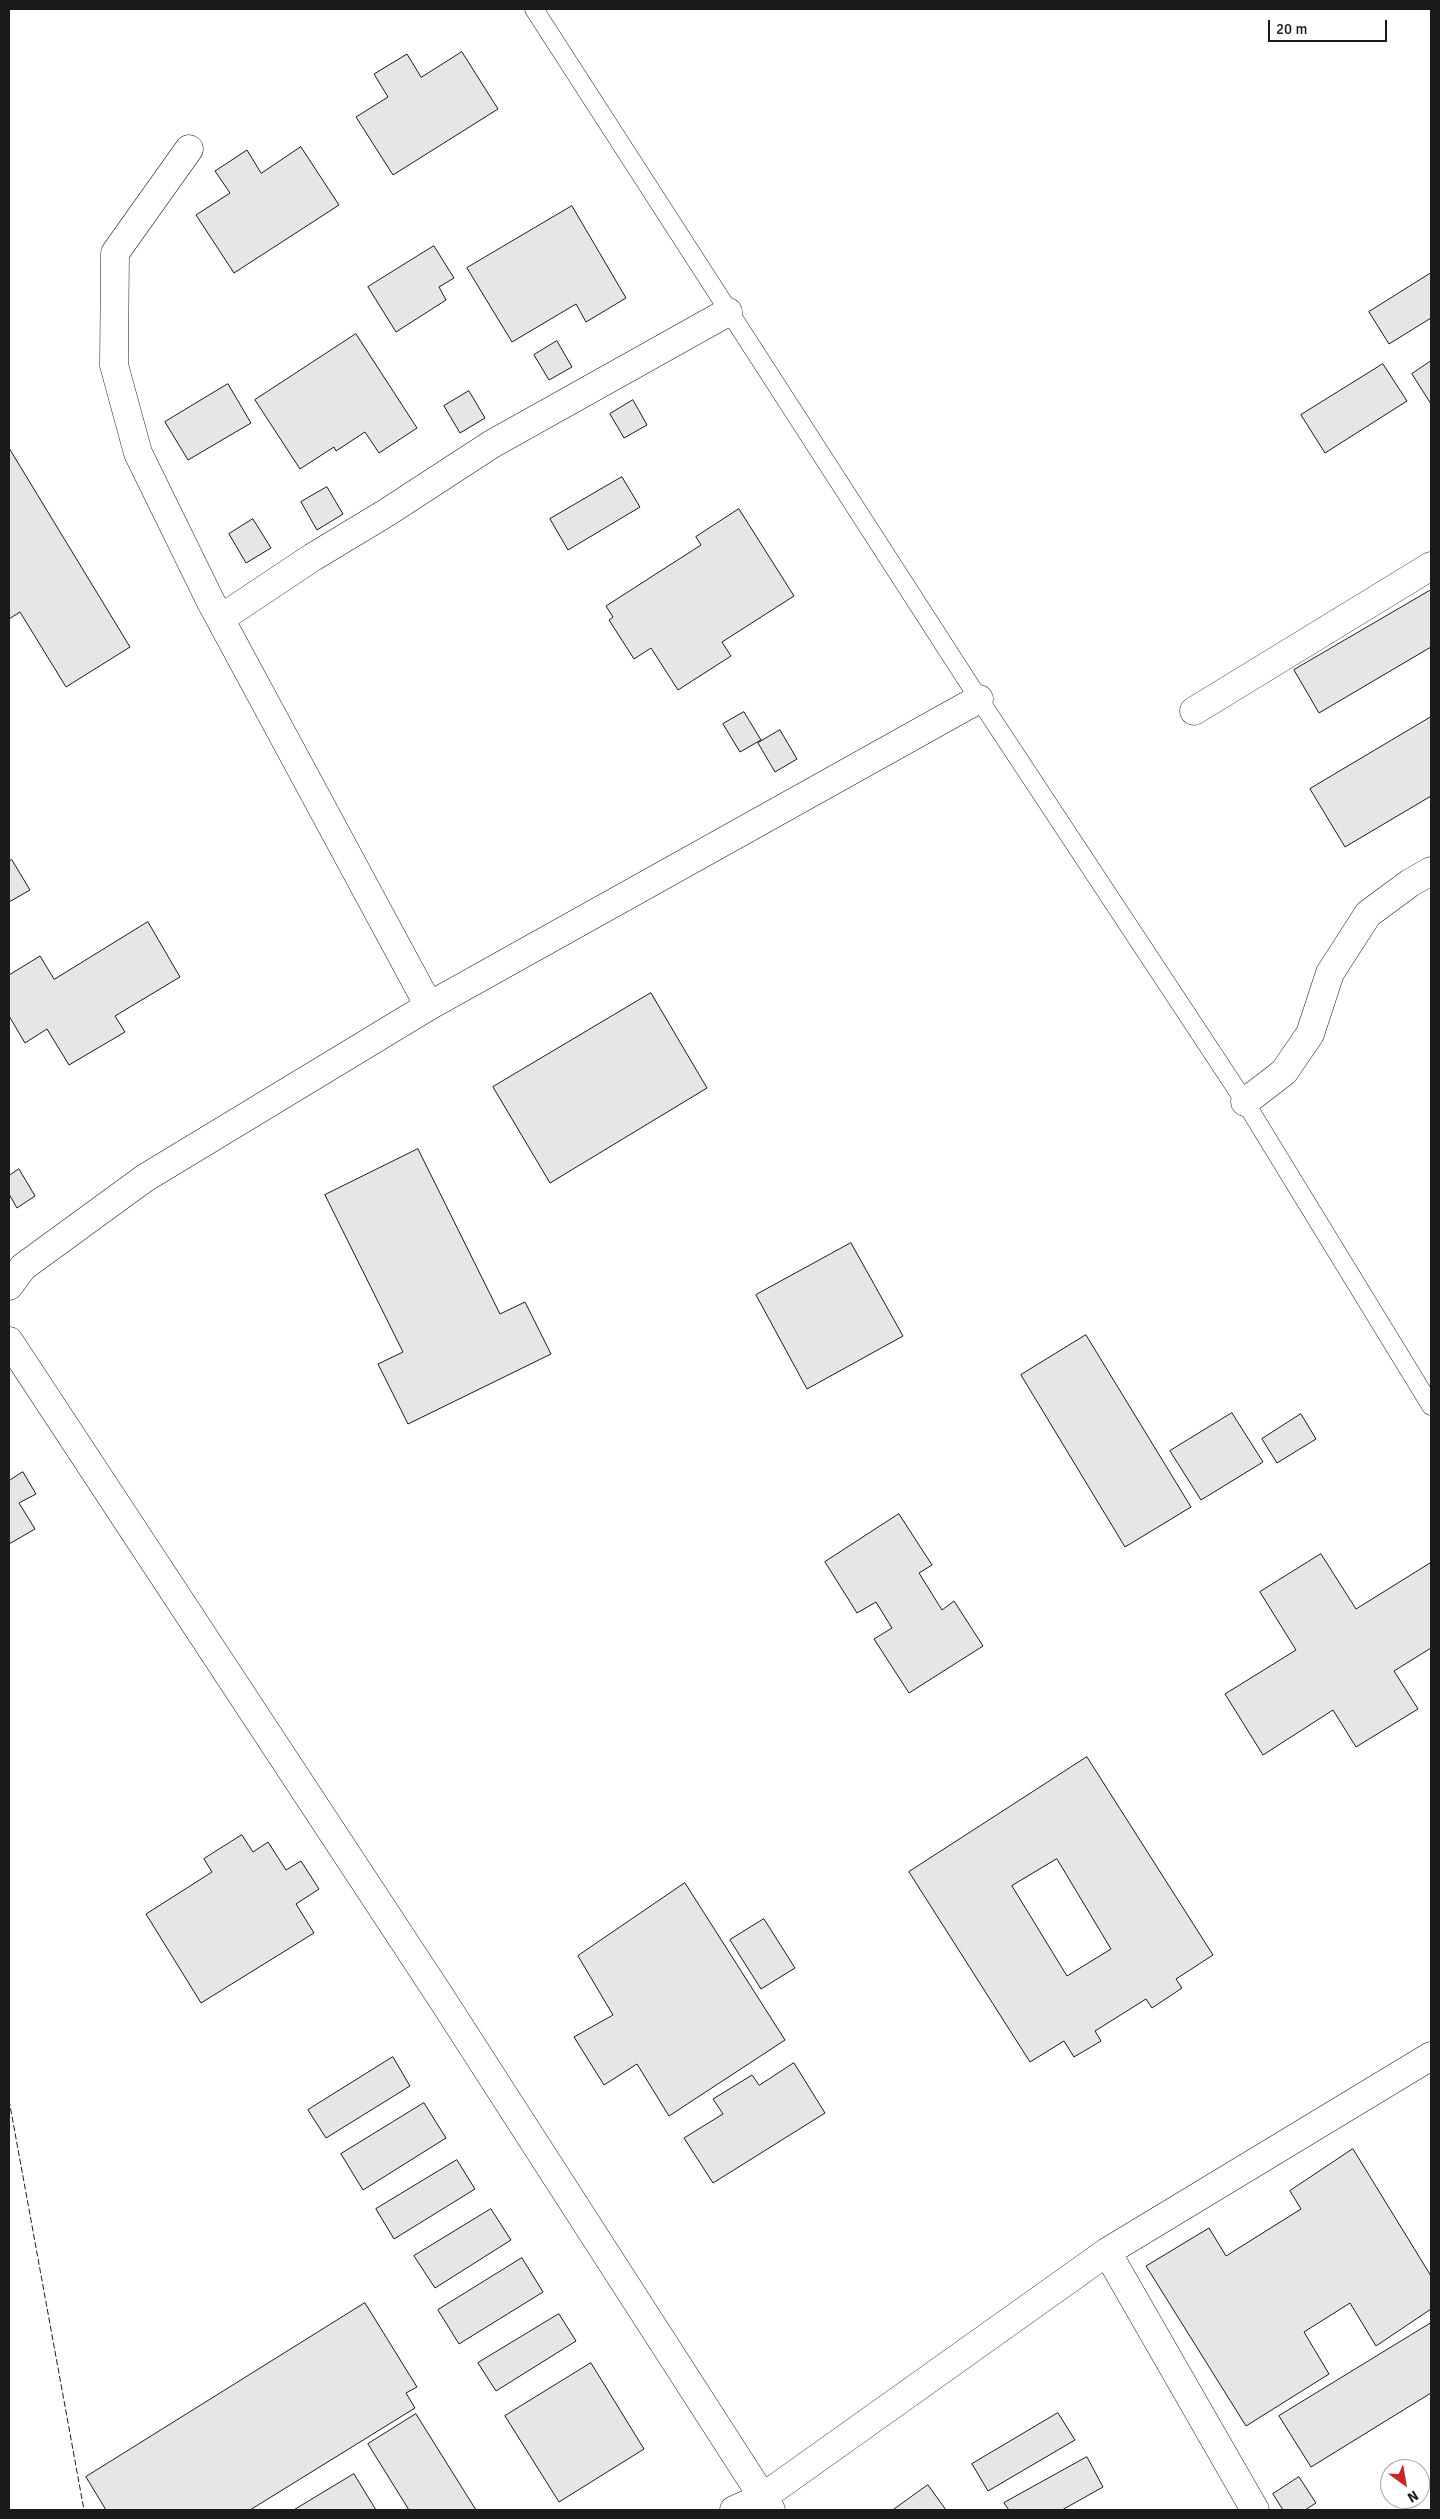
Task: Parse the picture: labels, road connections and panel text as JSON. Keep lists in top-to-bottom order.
{
  "scale_bar": "20 m",
  "north": "bottom right"
}
